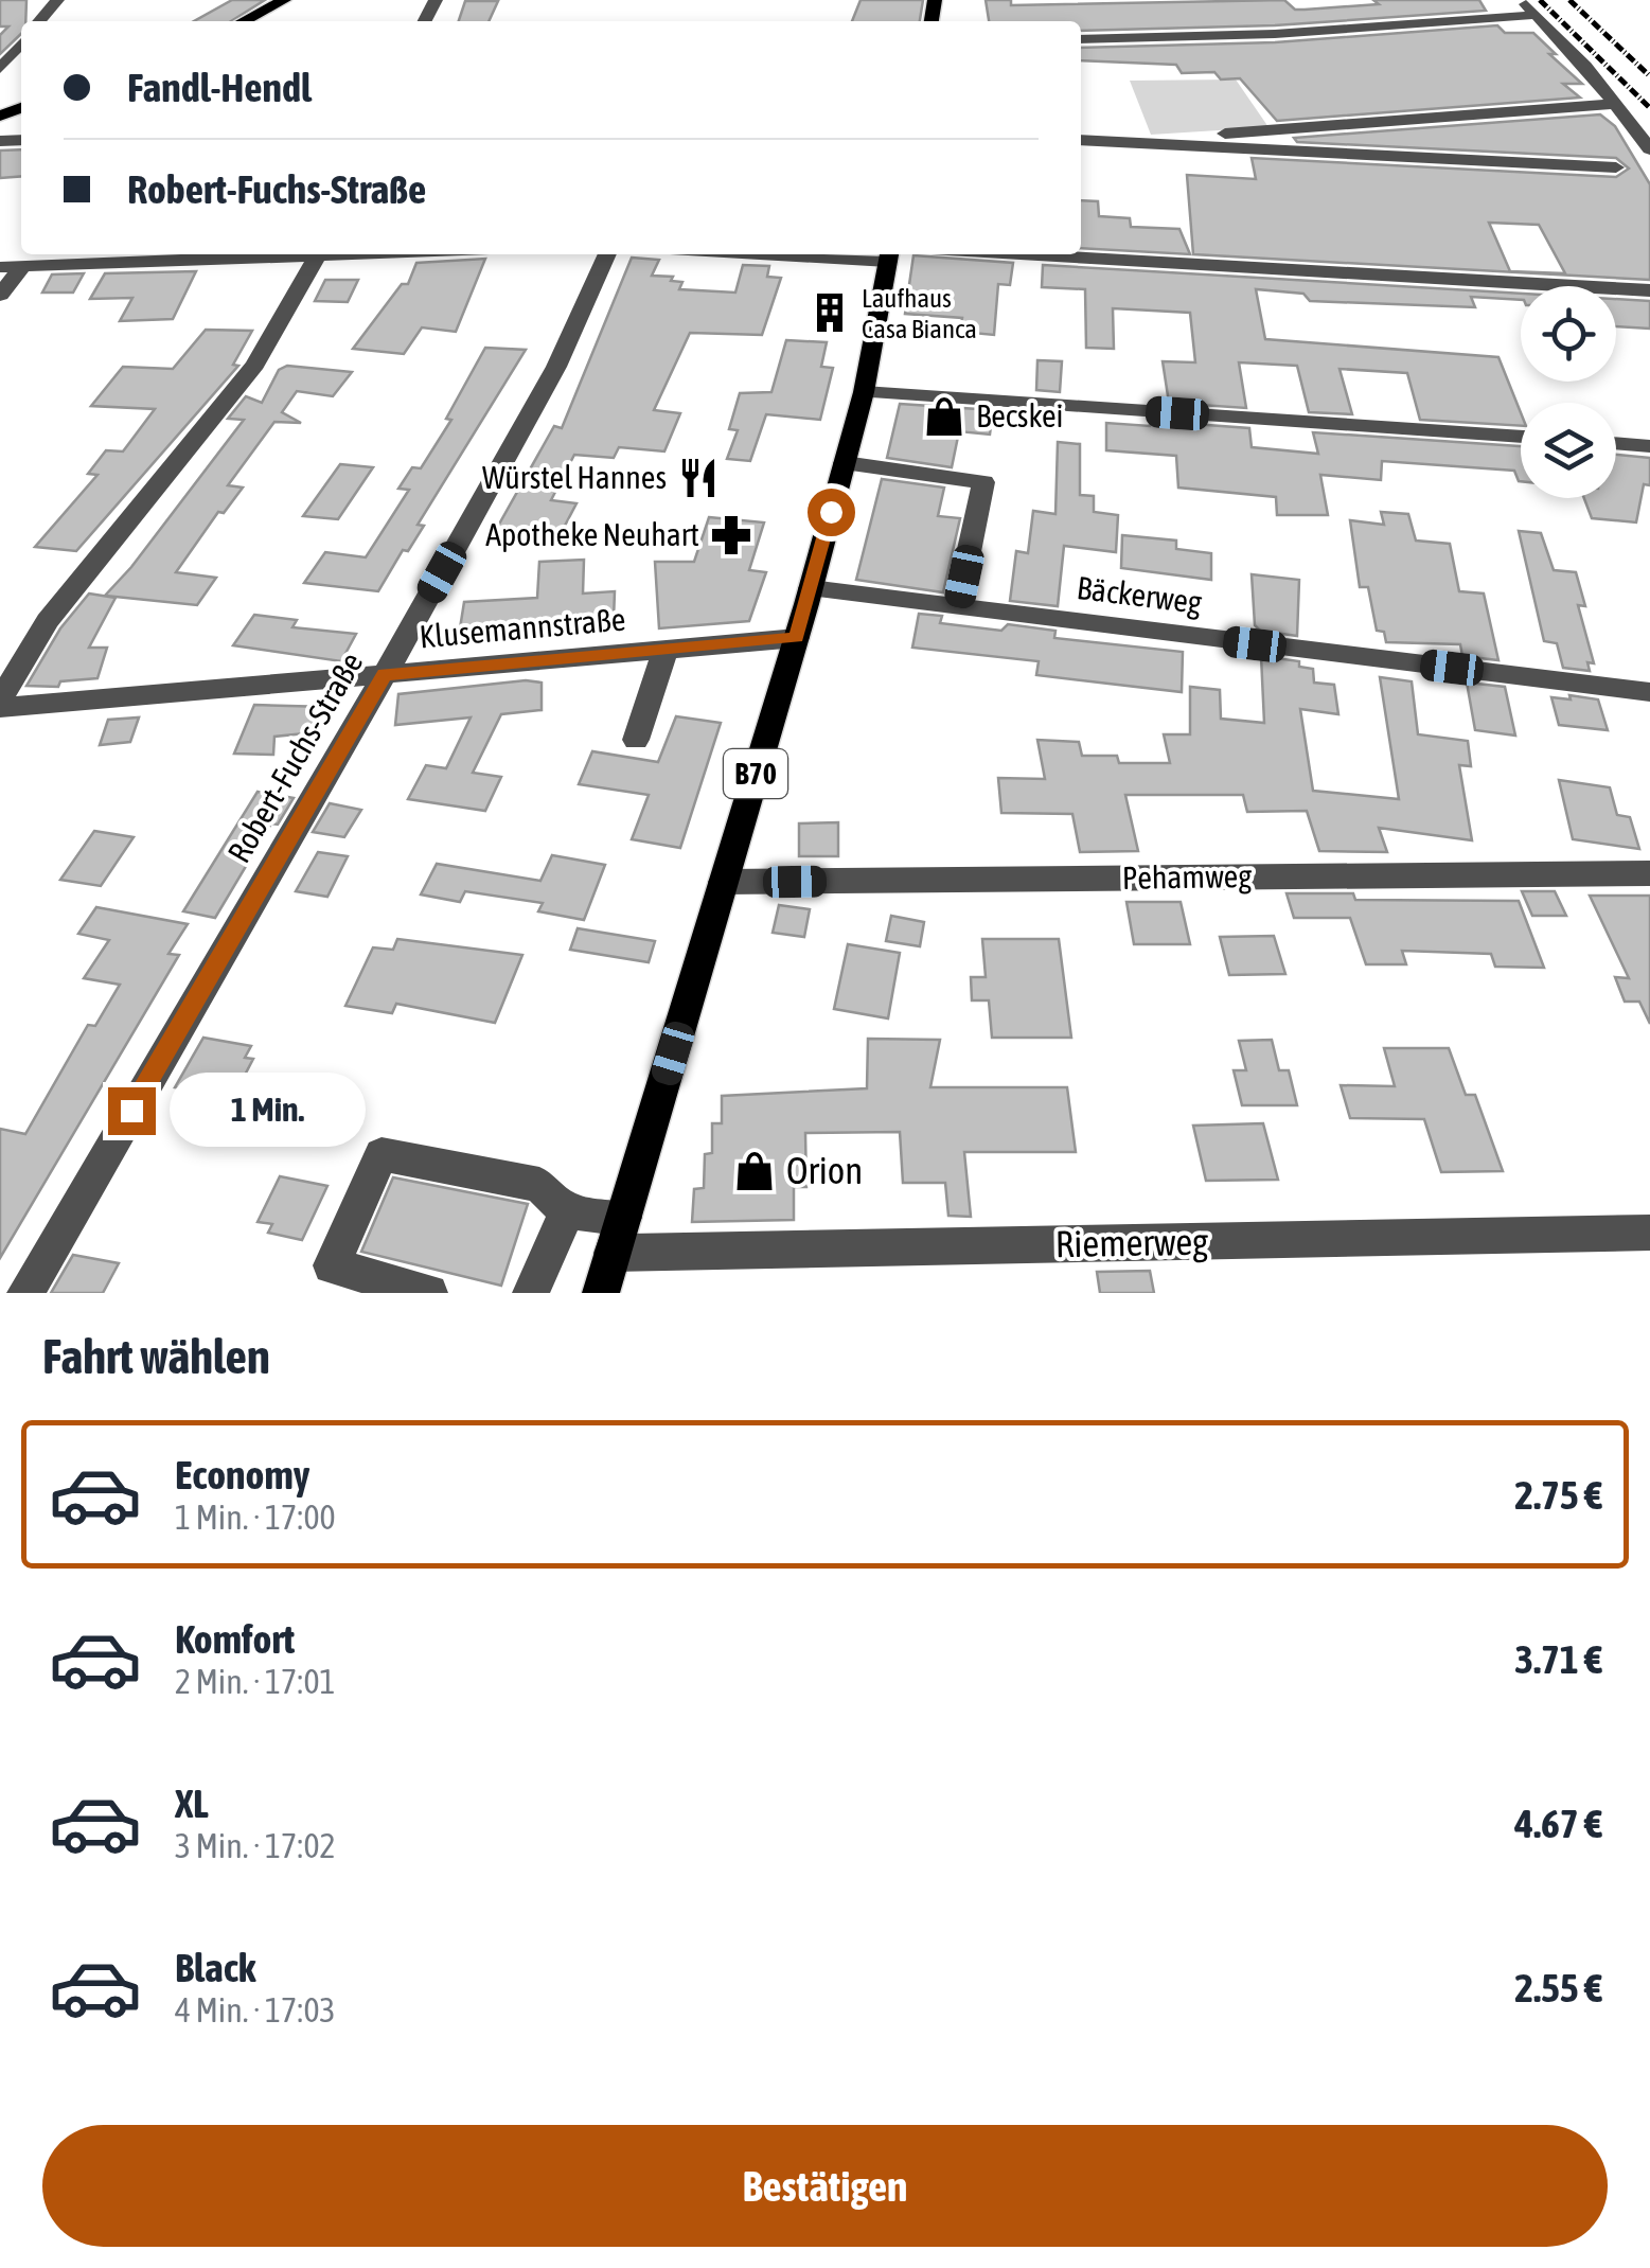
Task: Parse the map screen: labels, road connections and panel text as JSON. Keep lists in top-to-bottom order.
{
  "streets": {
    "main road": ["B70"],
    "street": [
      "Bäckerweg",
      "Klusemannstraße",
      "Robert-Fuchs-Straße",
      "Pehamweg",
      "Riemerweg"
    ]
  },
  "crossings": [
    ["Bäckerweg", "B70"],
    ["Klusemannstraße", "Robert-Fuchs-Straße"],
    ["Klusemannstraße", "B70"],
    ["B70", "Pehamweg"],
    ["B70", "Riemerweg"]
  ],
  "places": {
    "building": ["Laufhaus Casa Bianca"],
    "shop": ["Becskei", "Orion"],
    "restaurant": ["Würstel Hannes"],
    "pharmacy": ["Apotheke Neuhart"]
  },
  "page": {
    "banner": ["Fandl-Hendl", "Robert-Fuchs-Straße"],
    "bubble": "1 Min.",
    "heading": "Fahrt wählen",
    "list": [
      {
        "name": "Economy",
        "note": "1 Min. · 17:00",
        "value": "2.75 €"
      },
      {
        "name": "Komfort",
        "note": "2 Min. · 17:01",
        "value": "3.71 €"
      },
      {
        "name": "XL",
        "note": "3 Min. · 17:02",
        "value": "4.67 €"
      },
      {
        "name": "Black",
        "note": "4 Min. · 17:03",
        "value": "2.55 €"
      }
    ],
    "buttons": "Bestätigen"
  }
}
